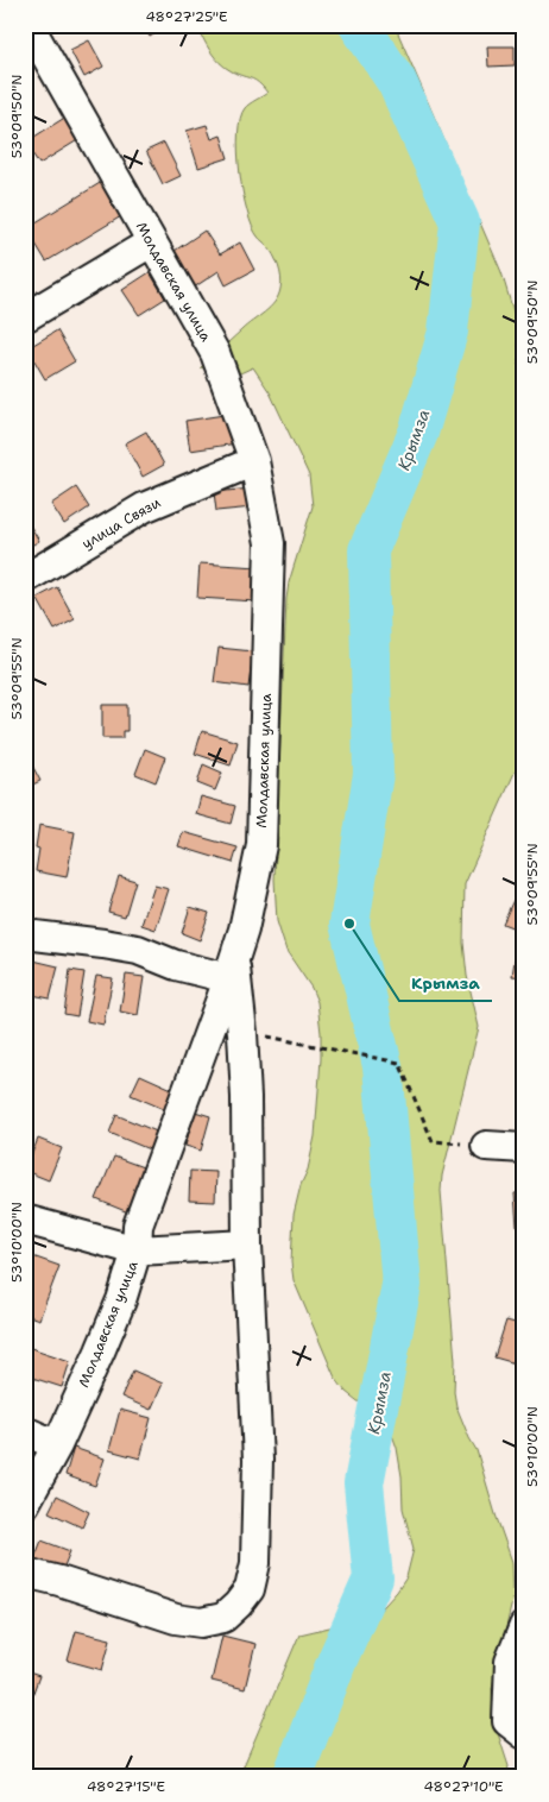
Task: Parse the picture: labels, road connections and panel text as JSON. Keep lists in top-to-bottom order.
{
  "streets": {
    "street": ["Молдавская улица", "улица Связи"]
  },
  "crossings": [
    ["Молдавская улица", "улица Связи"]
  ],
  "water": ["Крымза"],
  "places": ["Крымза"],
  "coordinates": [
    "48°27'25\"E",
    "53°09'50\"N",
    "53°09'55\"N",
    "53°10'00\"N",
    "48°27'15\"E",
    "48°27'10\"E"
  ]
}
